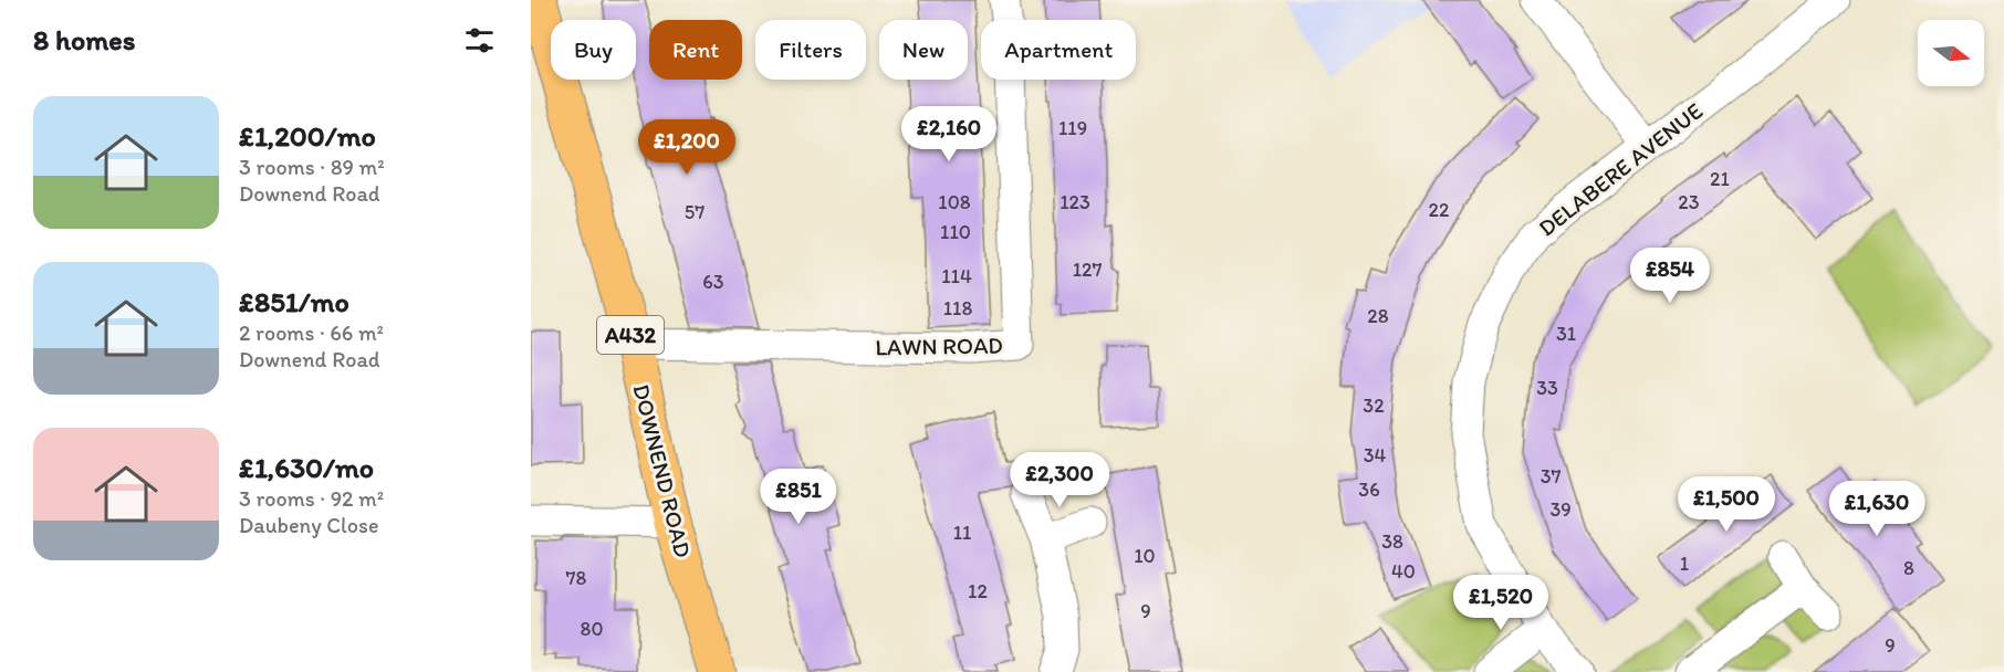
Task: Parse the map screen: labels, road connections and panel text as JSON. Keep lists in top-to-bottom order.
{
  "streets": {
    "main road": ["A432", "DOWNEND ROAD"],
    "street": ["DELABERE AVENUE", "LAWN ROAD"]
  },
  "crossings": [
    ["LAWN ROAD", "DOWNEND ROAD"]
  ],
  "house_numbers": [
    "119",
    "21",
    "108",
    "123",
    "23",
    "22",
    "57",
    "110",
    "127",
    "114",
    "63",
    "118",
    "28",
    "31",
    "33",
    "32",
    "34",
    "37",
    "36",
    "39",
    "11",
    "38",
    "10",
    "1",
    "8",
    "40",
    "78",
    "12",
    "9",
    "80",
    "9"
  ],
  "north": "right",
  "page": {
    "heading": "8 homes",
    "chip": [
      "Buy",
      "Rent",
      "Filters",
      "New",
      "Apartment"
    ],
    "list": [
      {
        "name": "£1,200/mo",
        "note": "3 rooms · 89 m² · Downend Road"
      },
      {
        "name": "£851/mo",
        "note": "2 rooms · 66 m² · Downend Road"
      },
      {
        "name": "£1,630/mo",
        "note": "3 rooms · 92 m² · Daubeny Close"
      }
    ],
    "price": [
      "£2,160",
      "£1,200",
      "£854",
      "£2,300",
      "£851",
      "£1,500",
      "£1,630",
      "£1,520"
    ]
  }
}
